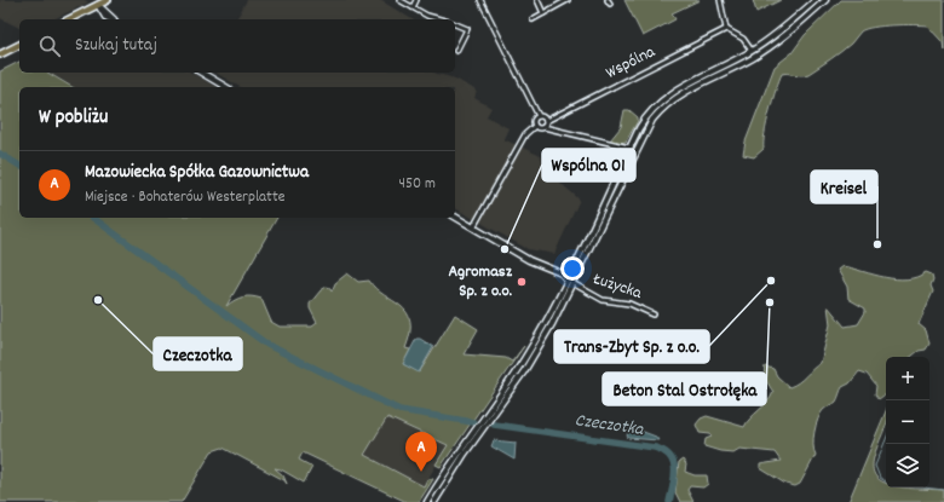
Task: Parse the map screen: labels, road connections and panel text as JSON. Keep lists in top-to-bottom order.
{
  "streets": {
    "street": ["Wspólna", "Łużycka"]
  },
  "water": ["Czeczotka"],
  "places": [
    "Kreisel",
    "Wspólna 01",
    "Trans-Zbyt Sp. z o.o.",
    "Agromasz Sp. z o.o.",
    "Czeczotka",
    "Beton Stal Ostrołęka"
  ],
  "page": {
    "search": "Szukaj tutaj",
    "heading": "W pobliżu",
    "list": [
      {
        "mark": "A",
        "name": "Mazowiecka Spółka Gazownictwa",
        "note": "Miejsce · Bohaterów Westerplatte",
        "value": "450 m"
      }
    ],
    "map_buttons": ["+", "−"],
    "pins": "A"
  }
}
